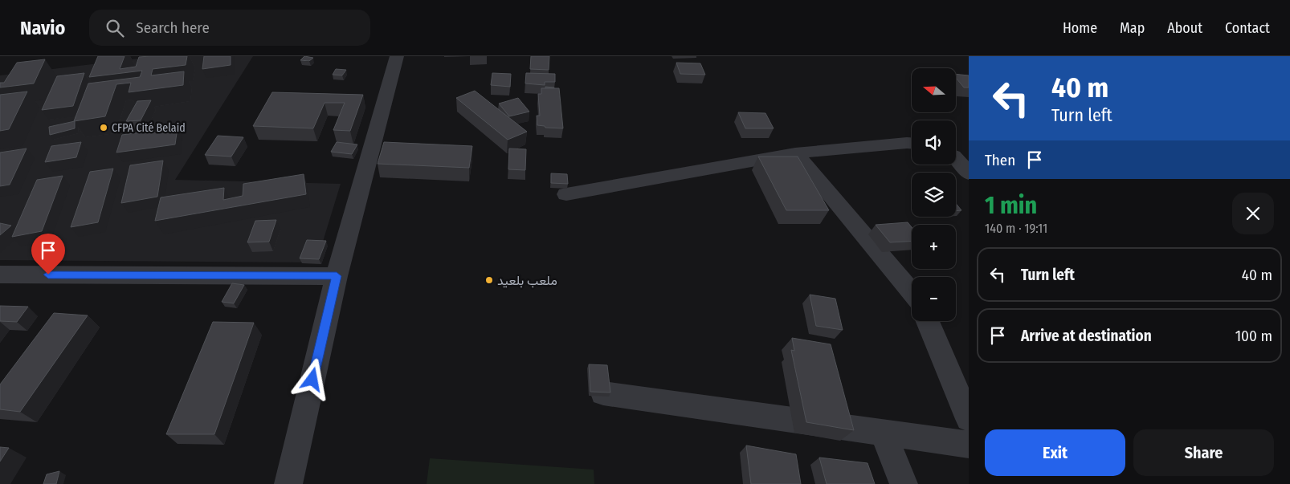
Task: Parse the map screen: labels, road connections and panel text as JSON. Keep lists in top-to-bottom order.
{
  "places": ["CFPA Cité Belaid", "ملعب بلعيد"],
  "north": "left",
  "page": {
    "header": "Navio",
    "search": "Search here",
    "nav": [
      "Home",
      "Map",
      "About",
      "Contact"
    ],
    "turn": ["40 m", "Turn left"],
    "map_buttons": ["+", "−"],
    "then": "Then",
    "heading": ["1 min", "140 m · 19:11"],
    "list": [
      {
        "name": "Turn left",
        "value": "40 m"
      },
      {
        "name": "Arrive at destination",
        "value": "100 m"
      }
    ],
    "buttons": ["Exit", "Share"]
  }
}
